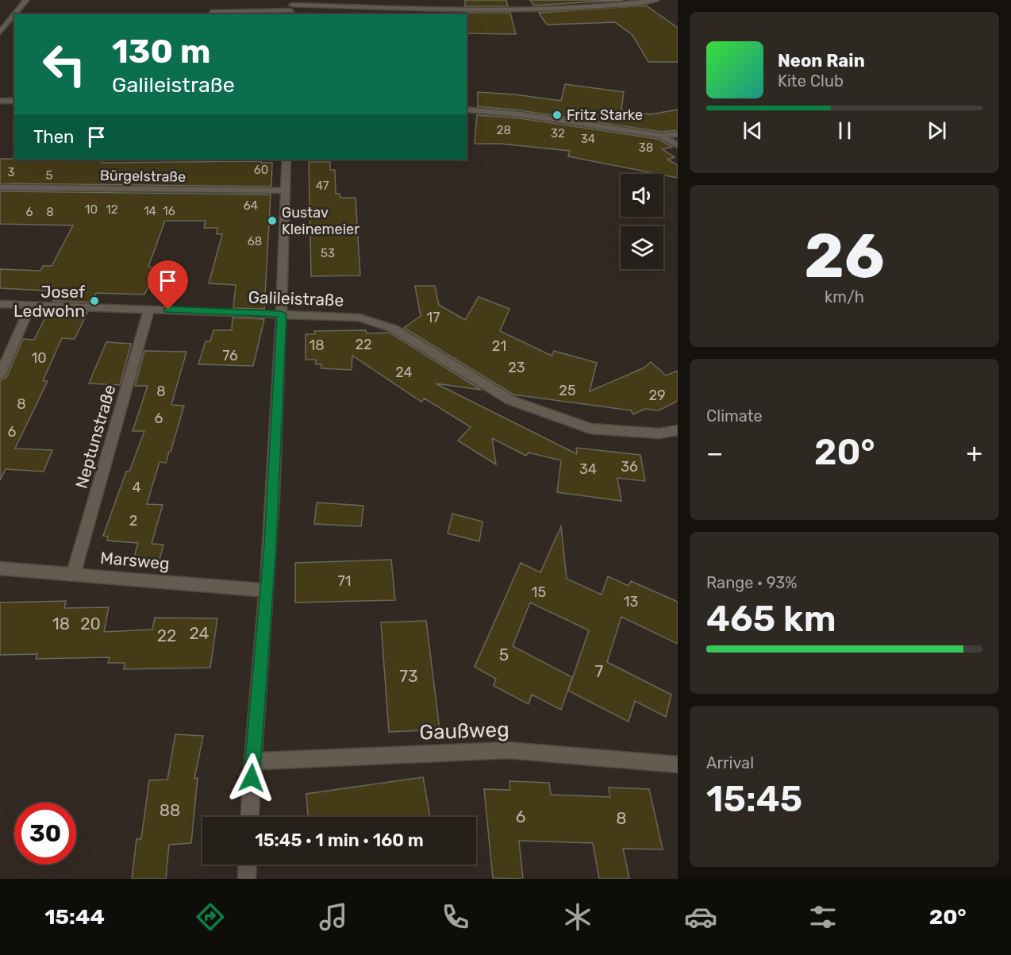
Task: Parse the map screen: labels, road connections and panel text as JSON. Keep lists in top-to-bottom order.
{
  "streets": {
    "street": [
      "Bürgelstraße",
      "Galileistraße",
      "Neptunstraße",
      "Marsweg",
      "Gaußweg"
    ]
  },
  "crossings": [
    ["Galileistraße", "Neptunstraße"],
    ["Neptunstraße", "Marsweg"]
  ],
  "places": ["Fritz Starke", "Gustav Kleinemeier", "Josef Ledwohn"],
  "house_numbers": [
    "28",
    "32",
    "34",
    "38",
    "60",
    "3",
    "5",
    "47",
    "64",
    "10",
    "12",
    "14",
    "16",
    "6",
    "8",
    "68",
    "53",
    "17",
    "22",
    "18",
    "21",
    "76",
    "10",
    "23",
    "24",
    "25",
    "8",
    "29",
    "8",
    "6",
    "6",
    "36",
    "34",
    "4",
    "2",
    "71",
    "15",
    "13",
    "18",
    "20",
    "24",
    "22",
    "5",
    "7",
    "73",
    "88",
    "6",
    "8"
  ],
  "page": {
    "turn": ["130 m", "Galileistraße"],
    "song": ["Neon Rain", "Kite Club"],
    "then": "Then",
    "tile": [
      ["26", "km/h"],
      "Climate",
      ["Range · 93%", "465 km"],
      ["Arrival", "15:45"]
    ],
    "heat": ["−", "20°", "+"],
    "limit": "30",
    "trip": "15:45 · 1 min · 160 m",
    "tabs": ["15:44", "20°"]
  }
}
